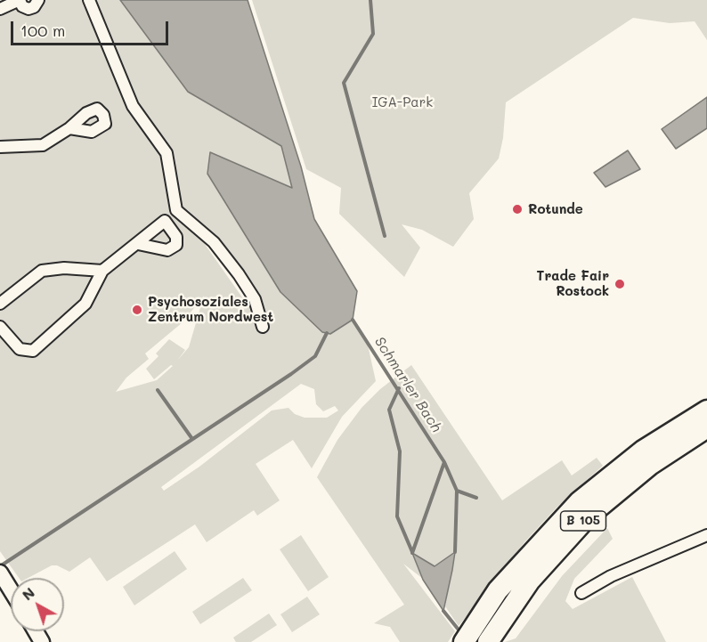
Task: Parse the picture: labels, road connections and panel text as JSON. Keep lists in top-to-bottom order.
{
  "streets": {
    "highway": ["B 105"]
  },
  "water": ["Schmarler Bach"],
  "parks": ["IGA-Park"],
  "places": ["Rotunde", "Trade Fair Rostock", "Psychosoziales Zentrum Nordwest"],
  "scale_bar": "100 m",
  "north": "top left"
}
